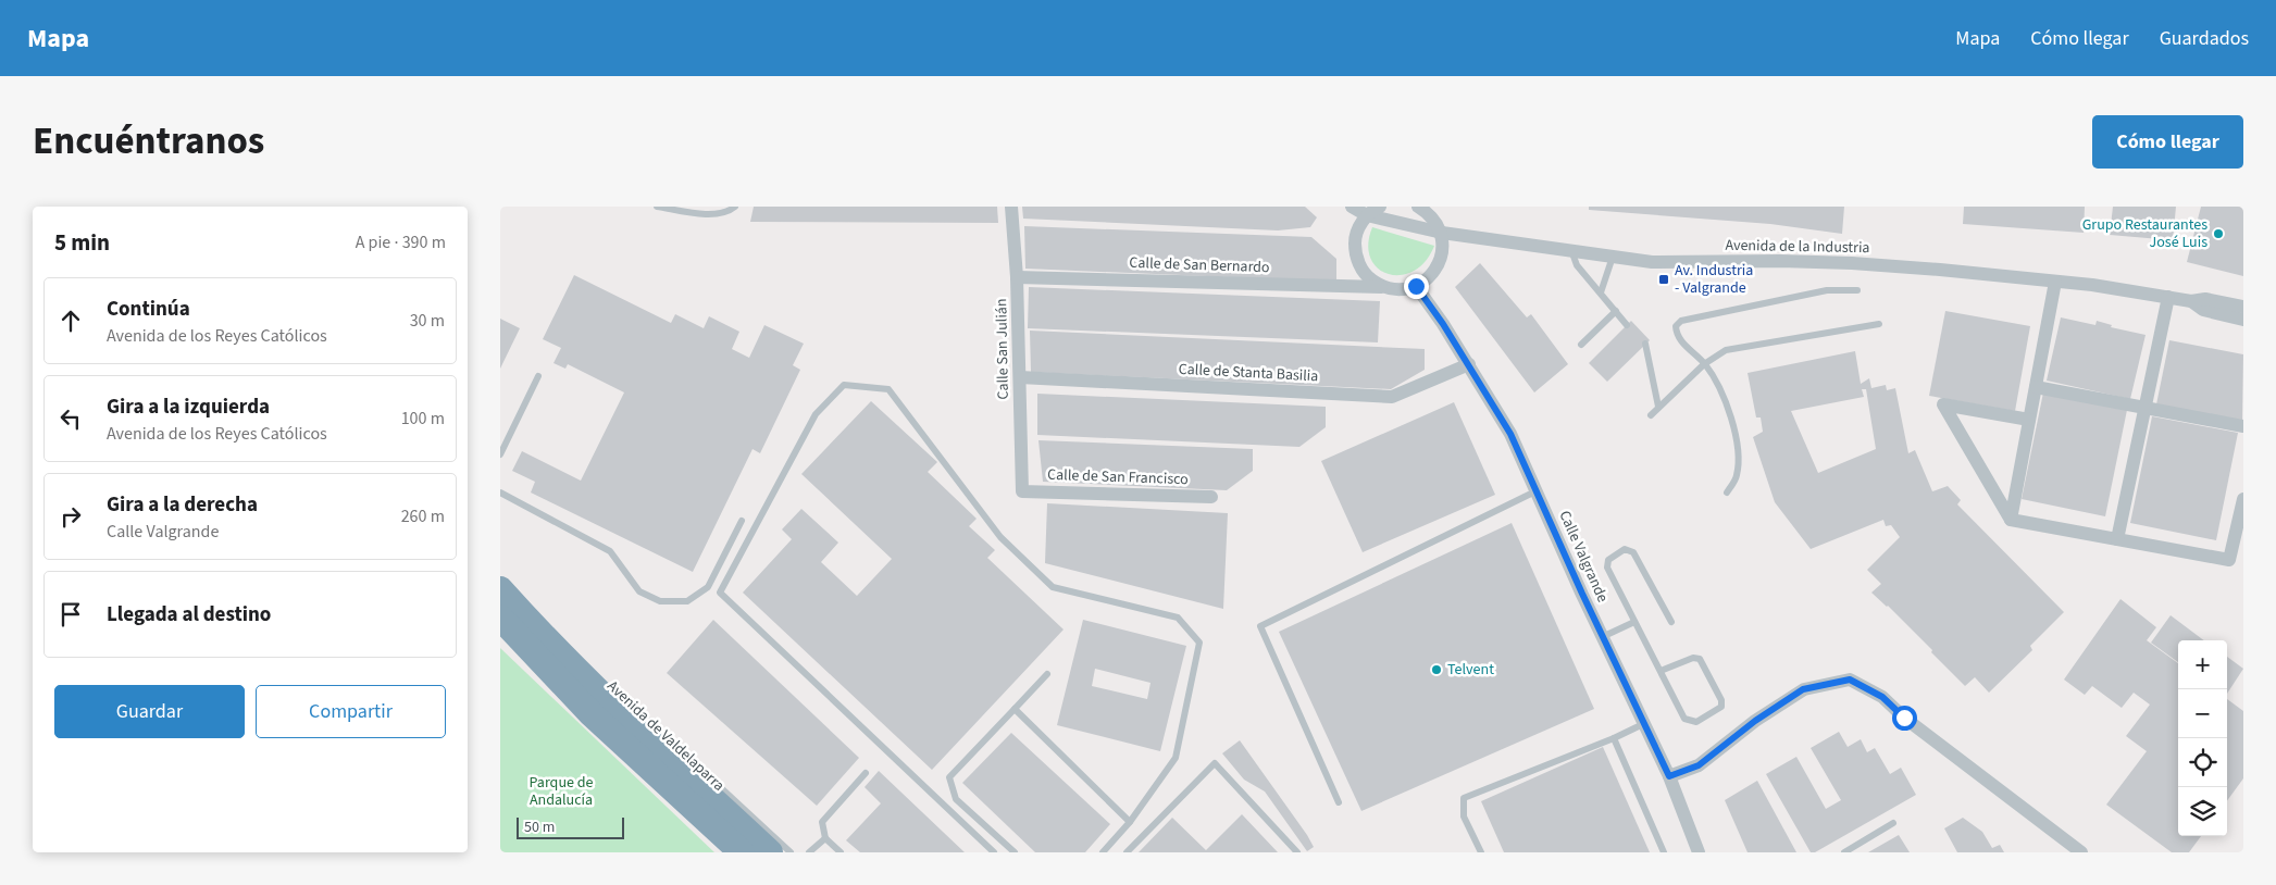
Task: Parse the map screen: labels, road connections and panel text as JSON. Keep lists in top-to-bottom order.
{
  "streets": {
    "highway": ["Avenida de Valdelaparra"],
    "street": [
      "Avenida de la Industria",
      "Calle de San Bernardo",
      "Calle San Julián",
      "Calle de Stanta Basilia",
      "Calle de San Francisco",
      "Calle Valgrande"
    ]
  },
  "crossings": [
    ["Avenida de la Industria", "Calle de San Bernardo"],
    ["Avenida de la Industria", "Calle Valgrande"],
    ["Calle de San Bernardo", "Calle San Julián"],
    ["Calle de San Bernardo", "Calle Valgrande"],
    ["Calle San Julián", "Calle de Stanta Basilia"],
    ["Calle San Julián", "Calle de San Francisco"],
    ["Calle de Stanta Basilia", "Calle Valgrande"]
  ],
  "parks": ["Parque de Andalucía"],
  "places": {
    "other": ["Grupo Restaurantes José Luis", "Telvent"],
    "transit": ["Av. Industria - Valgrande"]
  },
  "scale_bar": "50 m",
  "page": {
    "header": "Mapa",
    "nav": ["Mapa", "Cómo llegar", "Guardados"],
    "title": "Encuéntranos",
    "buttons": [
      "Cómo llegar",
      ["Guardar", "Compartir"]
    ],
    "heading": ["5 min", "A pie · 390 m"],
    "list": [
      ["Continúa", "Avenida de los Reyes Católicos", "30 m"],
      ["Gira a la izquierda", "Avenida de los Reyes Católicos", "100 m"],
      ["Gira a la derecha", "Calle Valgrande", "260 m"],
      "Llegada al destino"
    ],
    "map_buttons": ["+", "−"],
    "scale": "50 m"
  }
}
